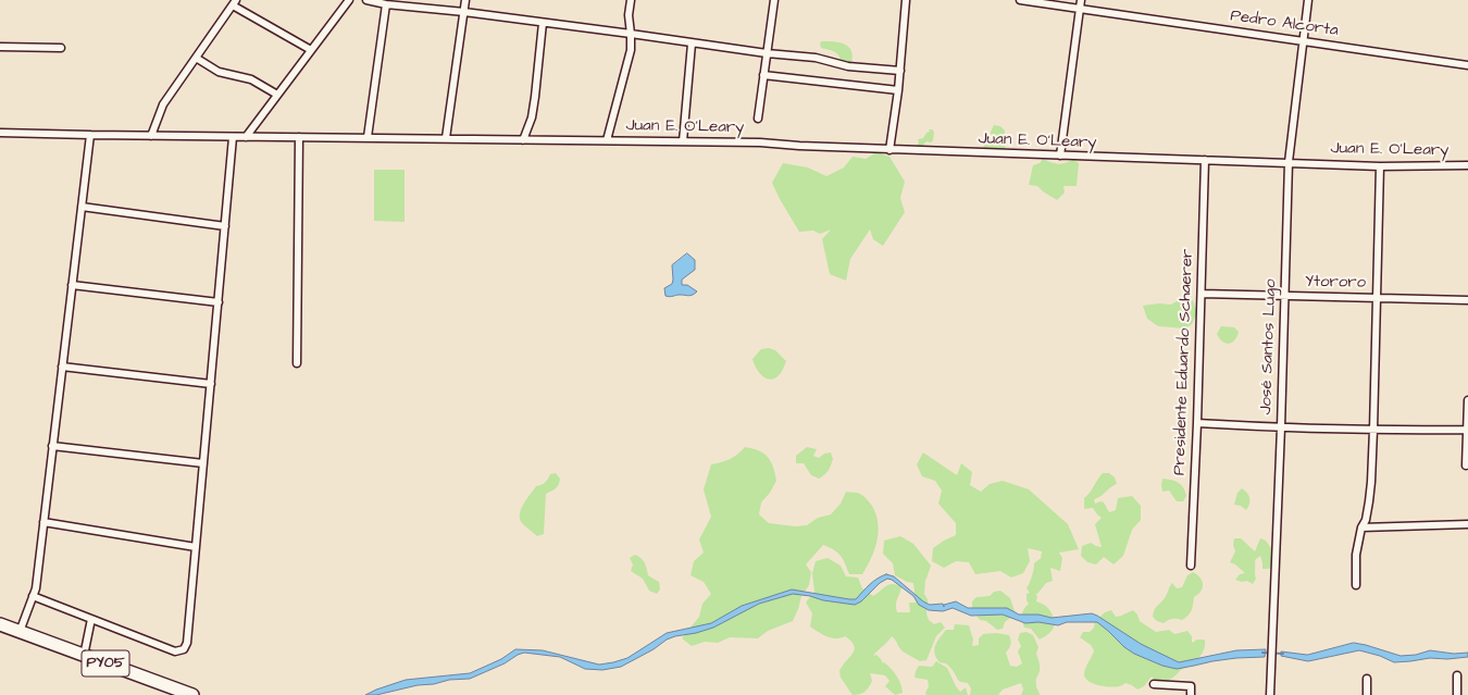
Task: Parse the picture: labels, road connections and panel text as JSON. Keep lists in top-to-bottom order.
{
  "streets": {
    "highway": ["PY05"],
    "street": [
      "Pedro Alcorta",
      "Juan E. O'Leary",
      "Ytororo",
      "José Santos Lugo",
      "Presidente Eduardo Schaerer"
    ]
  },
  "crossings": [
    ["Pedro Alcorta", "José Santos Lugo"],
    ["Juan E. O'Leary", "José Santos Lugo"],
    ["Juan E. O'Leary", "Presidente Eduardo Schaerer"],
    ["Ytororo", "José Santos Lugo"],
    ["Ytororo", "Presidente Eduardo Schaerer"]
  ]
}
